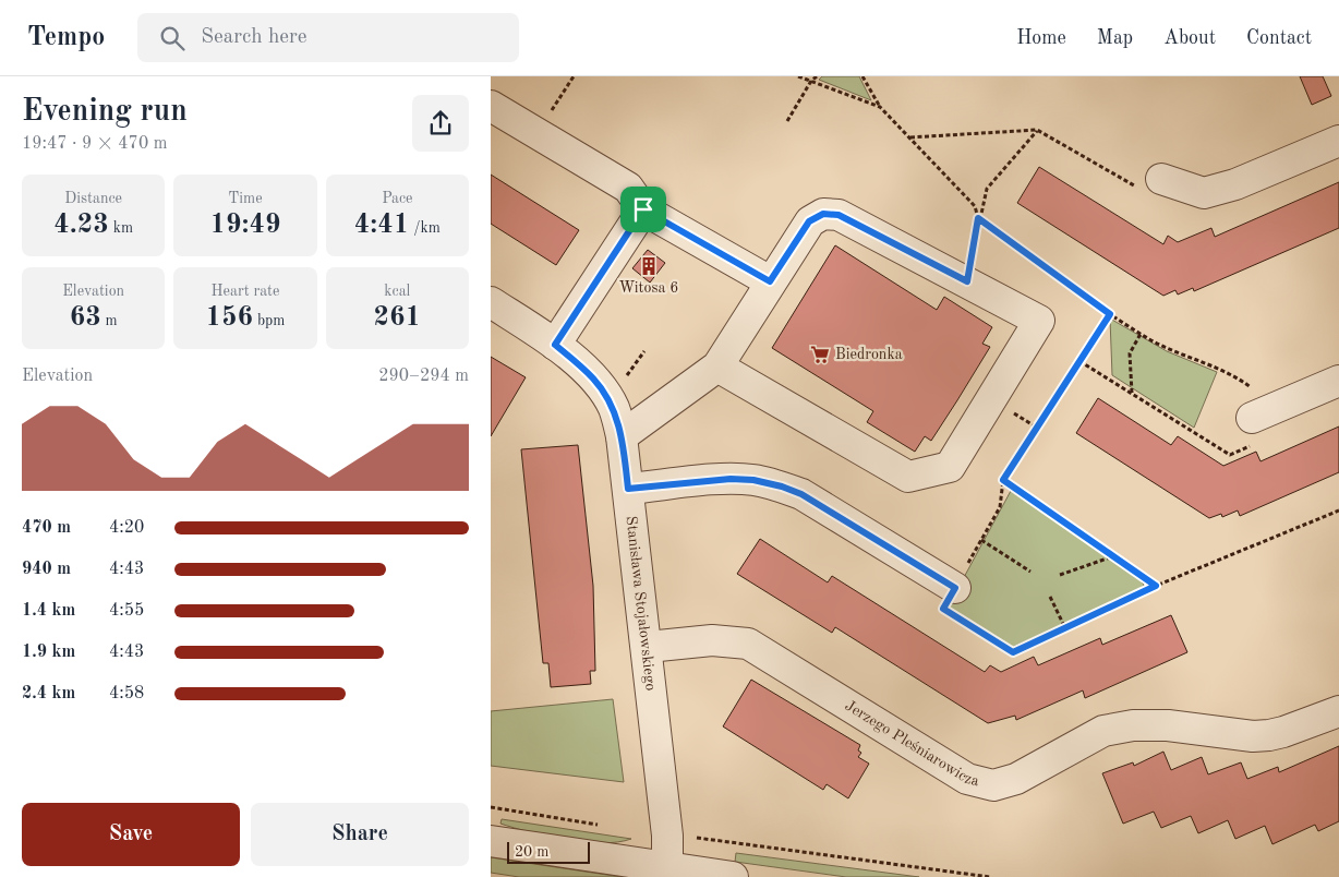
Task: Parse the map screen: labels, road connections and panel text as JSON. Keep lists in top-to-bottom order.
{
  "streets": {
    "street": ["Stanisława Stojałowskiego", "Jerzego Pleśniarowicza"]
  },
  "crossings": [
    ["Stanisława Stojałowskiego", "Jerzego Pleśniarowicza"]
  ],
  "places": {
    "building": ["Witosa 6"],
    "supermarket": ["Biedronka"]
  },
  "scale_bar": "20 m",
  "page": {
    "header": "Tempo",
    "search": "Search here",
    "nav": [
      "Home",
      "Map",
      "About",
      "Contact"
    ],
    "heading": ["Evening run", "19:47 · 9 × 470 m"],
    "stats": [
      ["Distance", "4.23 km"],
      ["Time", "19:49"],
      ["Pace", "4:41 /km"],
      ["Elevation", "63 m"],
      ["Heart rate", "156 bpm"],
      ["kcal", "261"]
    ],
    "chart": ["Elevation", "290–294 m"],
    "list": [
      {
        "name": "470 m",
        "note": "4:20"
      },
      {
        "name": "940 m",
        "note": "4:43"
      },
      {
        "name": "1.4 km",
        "note": "4:55"
      },
      {
        "name": "1.9 km",
        "note": "4:43"
      },
      {
        "name": "2.4 km",
        "note": "4:58"
      }
    ],
    "buttons": ["Save", "Share"],
    "scale": "20 m"
  }
}
